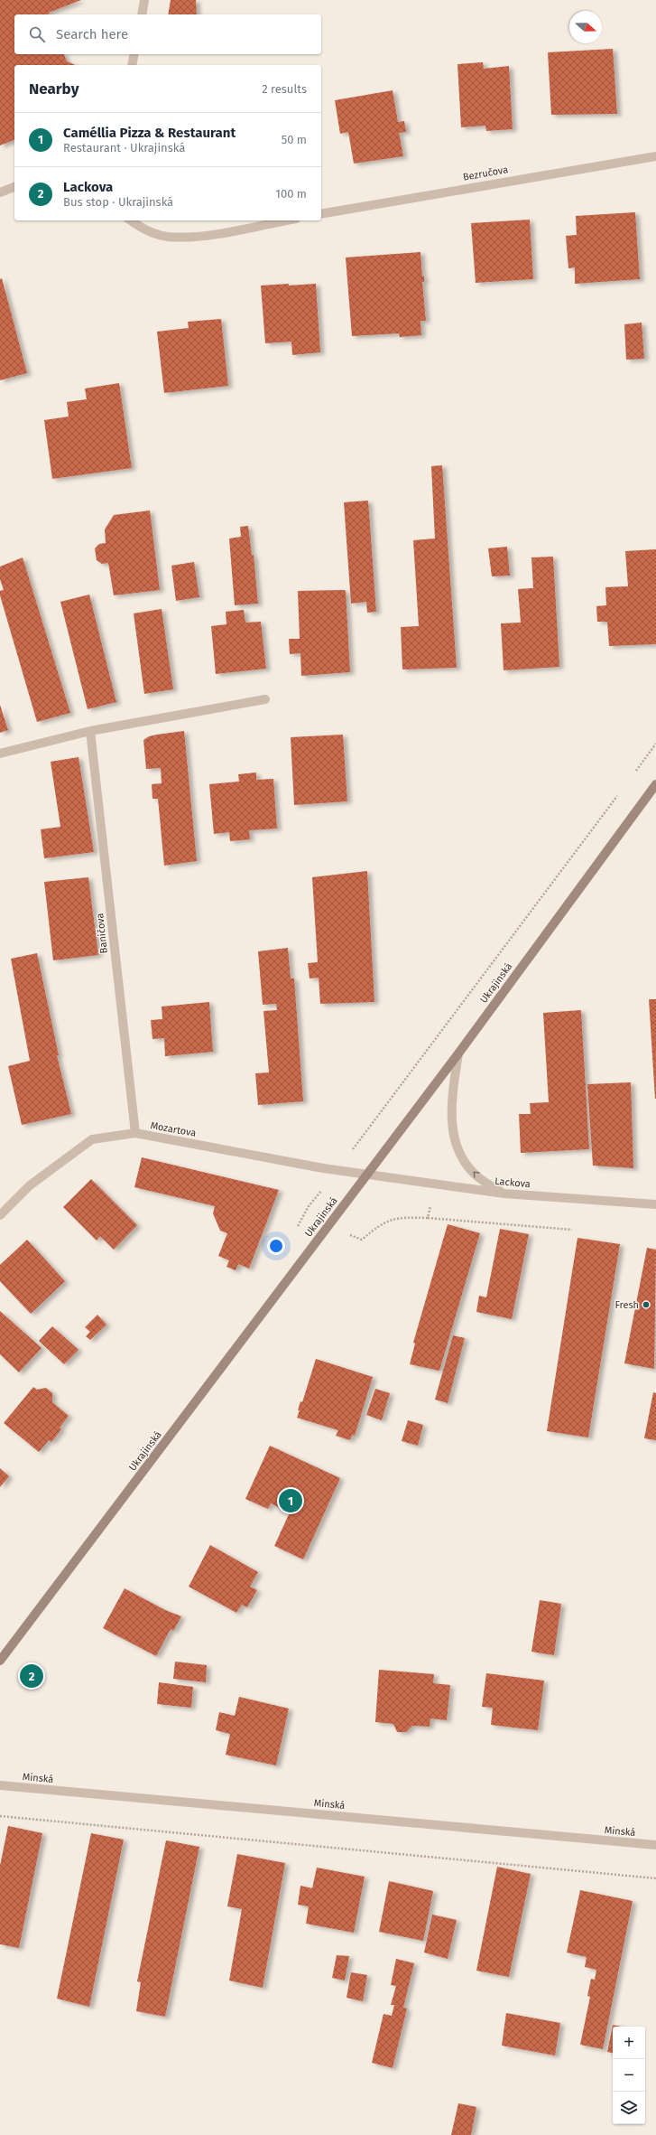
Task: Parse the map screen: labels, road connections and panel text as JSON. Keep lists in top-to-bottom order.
{
  "streets": {
    "main road": ["Ukrajinská"],
    "street": [
      "Bezručova",
      "Baničova",
      "Mozartova",
      "Lackova",
      "Minská"
    ]
  },
  "crossings": [
    ["Baničova", "Mozartova"],
    ["Ukrajinská", "Mozartova"],
    ["Ukrajinská", "Lackova"],
    ["Mozartova", "Lackova"]
  ],
  "places": ["Fresh"],
  "north": "right",
  "page": {
    "search": "Search here",
    "heading": ["Nearby", "2 results"],
    "list": [
      {
        "mark": "1",
        "name": "Caméllia Pizza & Restaurant",
        "note": "Restaurant · Ukrajinská",
        "value": "50 m"
      },
      {
        "mark": "2",
        "name": "Lackova",
        "note": "Bus stop · Ukrajinská",
        "value": "100 m"
      }
    ],
    "pins": ["1", "2"],
    "map_buttons": ["+", "−"]
  }
}
